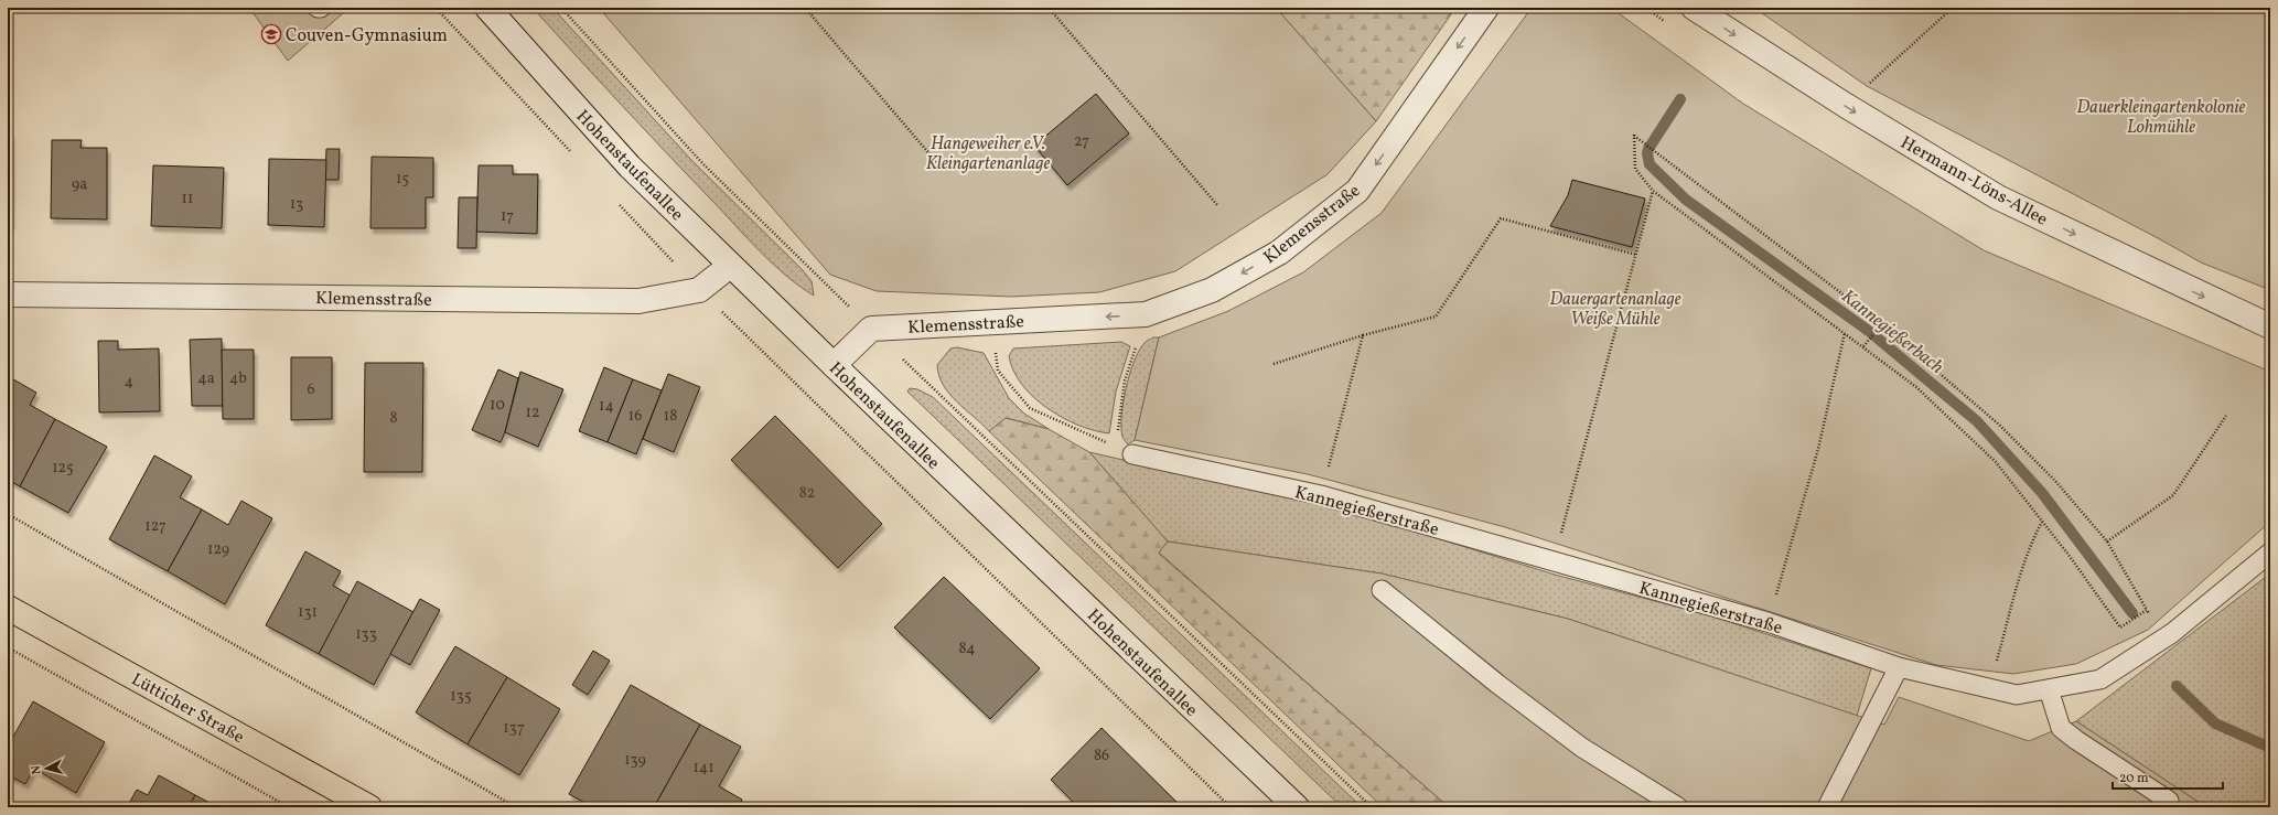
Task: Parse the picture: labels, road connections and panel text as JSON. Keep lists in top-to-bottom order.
{
  "streets": {
    "main road": ["Lütticher Straße"],
    "street": ["Hohenstaufenallee", "Hermann-Löns-Allee", "Klemensstraße"],
    "lane": ["Kannegießerstraße"]
  },
  "crossings": [
    ["Hohenstaufenallee", "Klemensstraße"]
  ],
  "one_way": ["Hermann-Löns-Allee", "Klemensstraße"],
  "water": ["Kannegießerbach"],
  "parks": ["Dauerkleingartenkolonie Lohmühle", "Hangeweiher e.V. Kleingartenanlage", "Dauergartenanlage Weiße Mühle"],
  "places": {
    "school or university": ["Couven-Gymnasium"]
  },
  "house_numbers": [
    "27",
    "15",
    "9a",
    "11",
    "13",
    "17",
    "4a",
    "4b",
    "4",
    "6",
    "10",
    "14",
    "12",
    "16",
    "18",
    "8",
    "125",
    "82",
    "127",
    "129",
    "131",
    "133",
    "84",
    "135",
    "137",
    "86",
    "139",
    "141"
  ],
  "scale_bar": "20 m",
  "north": "left"
}
